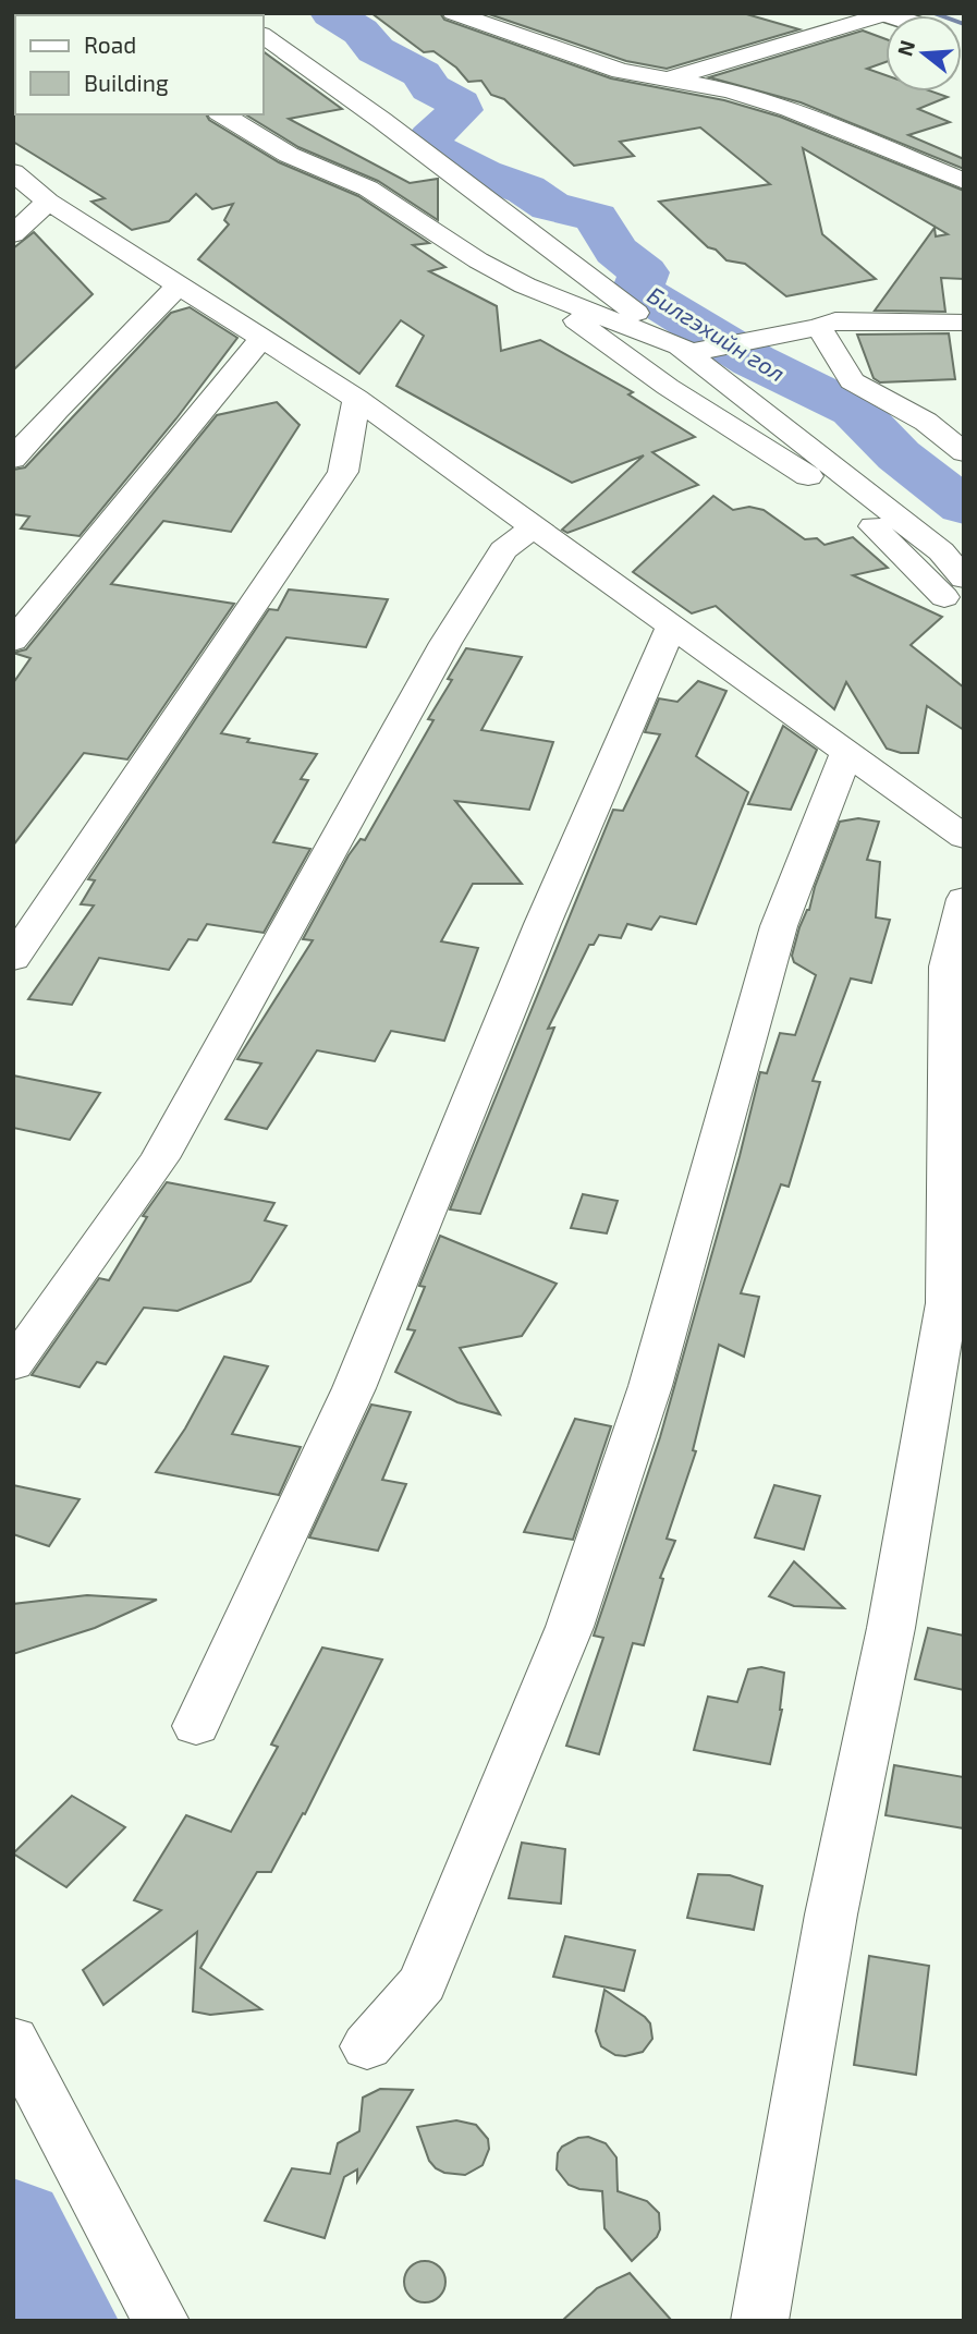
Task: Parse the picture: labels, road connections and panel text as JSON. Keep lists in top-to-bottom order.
{
  "water": ["Билгэхийн гол"],
  "legend": ["Road", "Building"],
  "north": "left"
}
